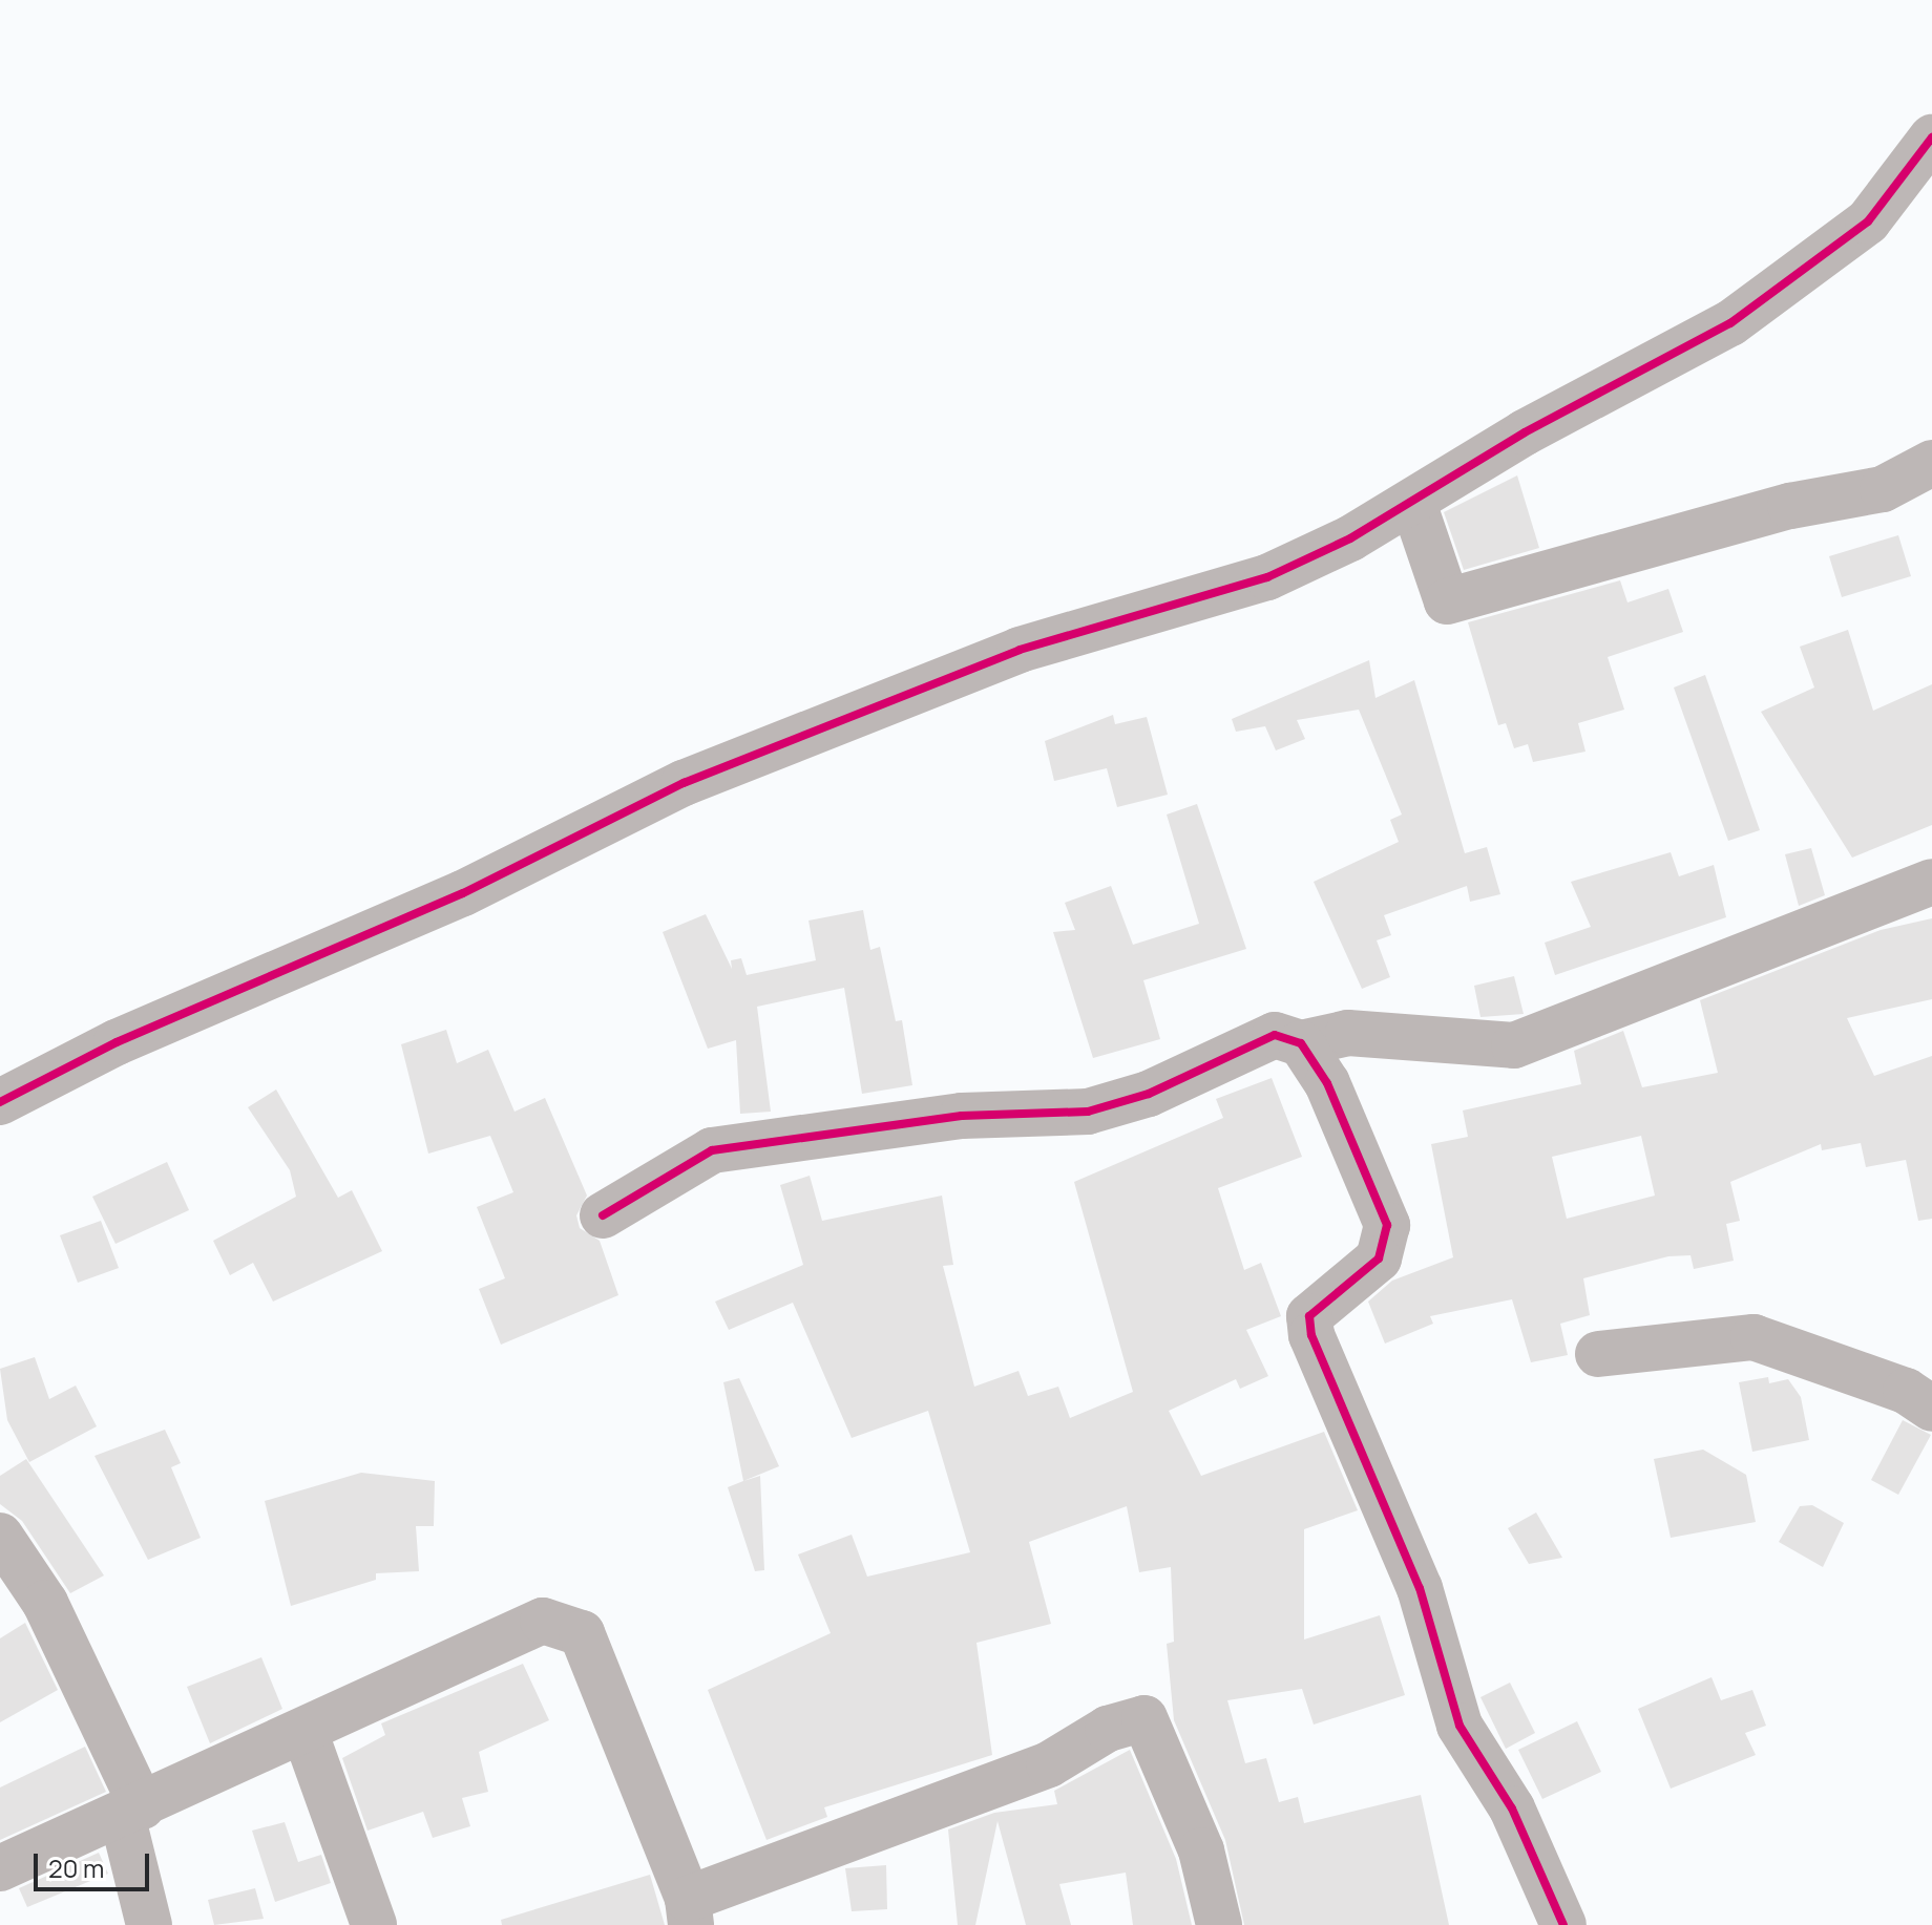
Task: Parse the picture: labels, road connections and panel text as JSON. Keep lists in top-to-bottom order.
{
  "scale_bar": "20 m"
}
